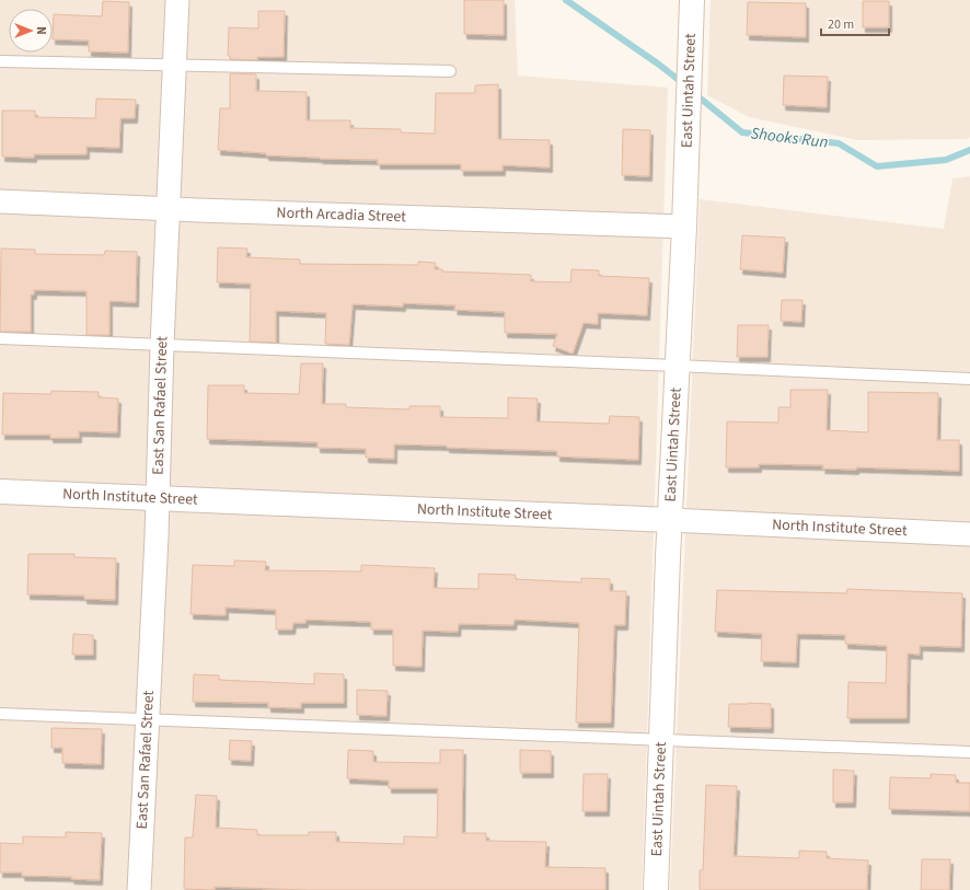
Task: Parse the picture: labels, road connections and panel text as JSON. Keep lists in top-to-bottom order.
{
  "streets": {
    "main road": ["East Uintah Street", "North Institute Street"],
    "street": ["North Arcadia Street", "East San Rafael Street"]
  },
  "crossings": [
    ["East Uintah Street", "North Arcadia Street"],
    ["East Uintah Street", "North Institute Street"],
    ["North Arcadia Street", "East San Rafael Street"],
    ["East San Rafael Street", "North Institute Street"]
  ],
  "water": ["Shooks Run"],
  "scale_bar": "20 m",
  "north": "right"
}
